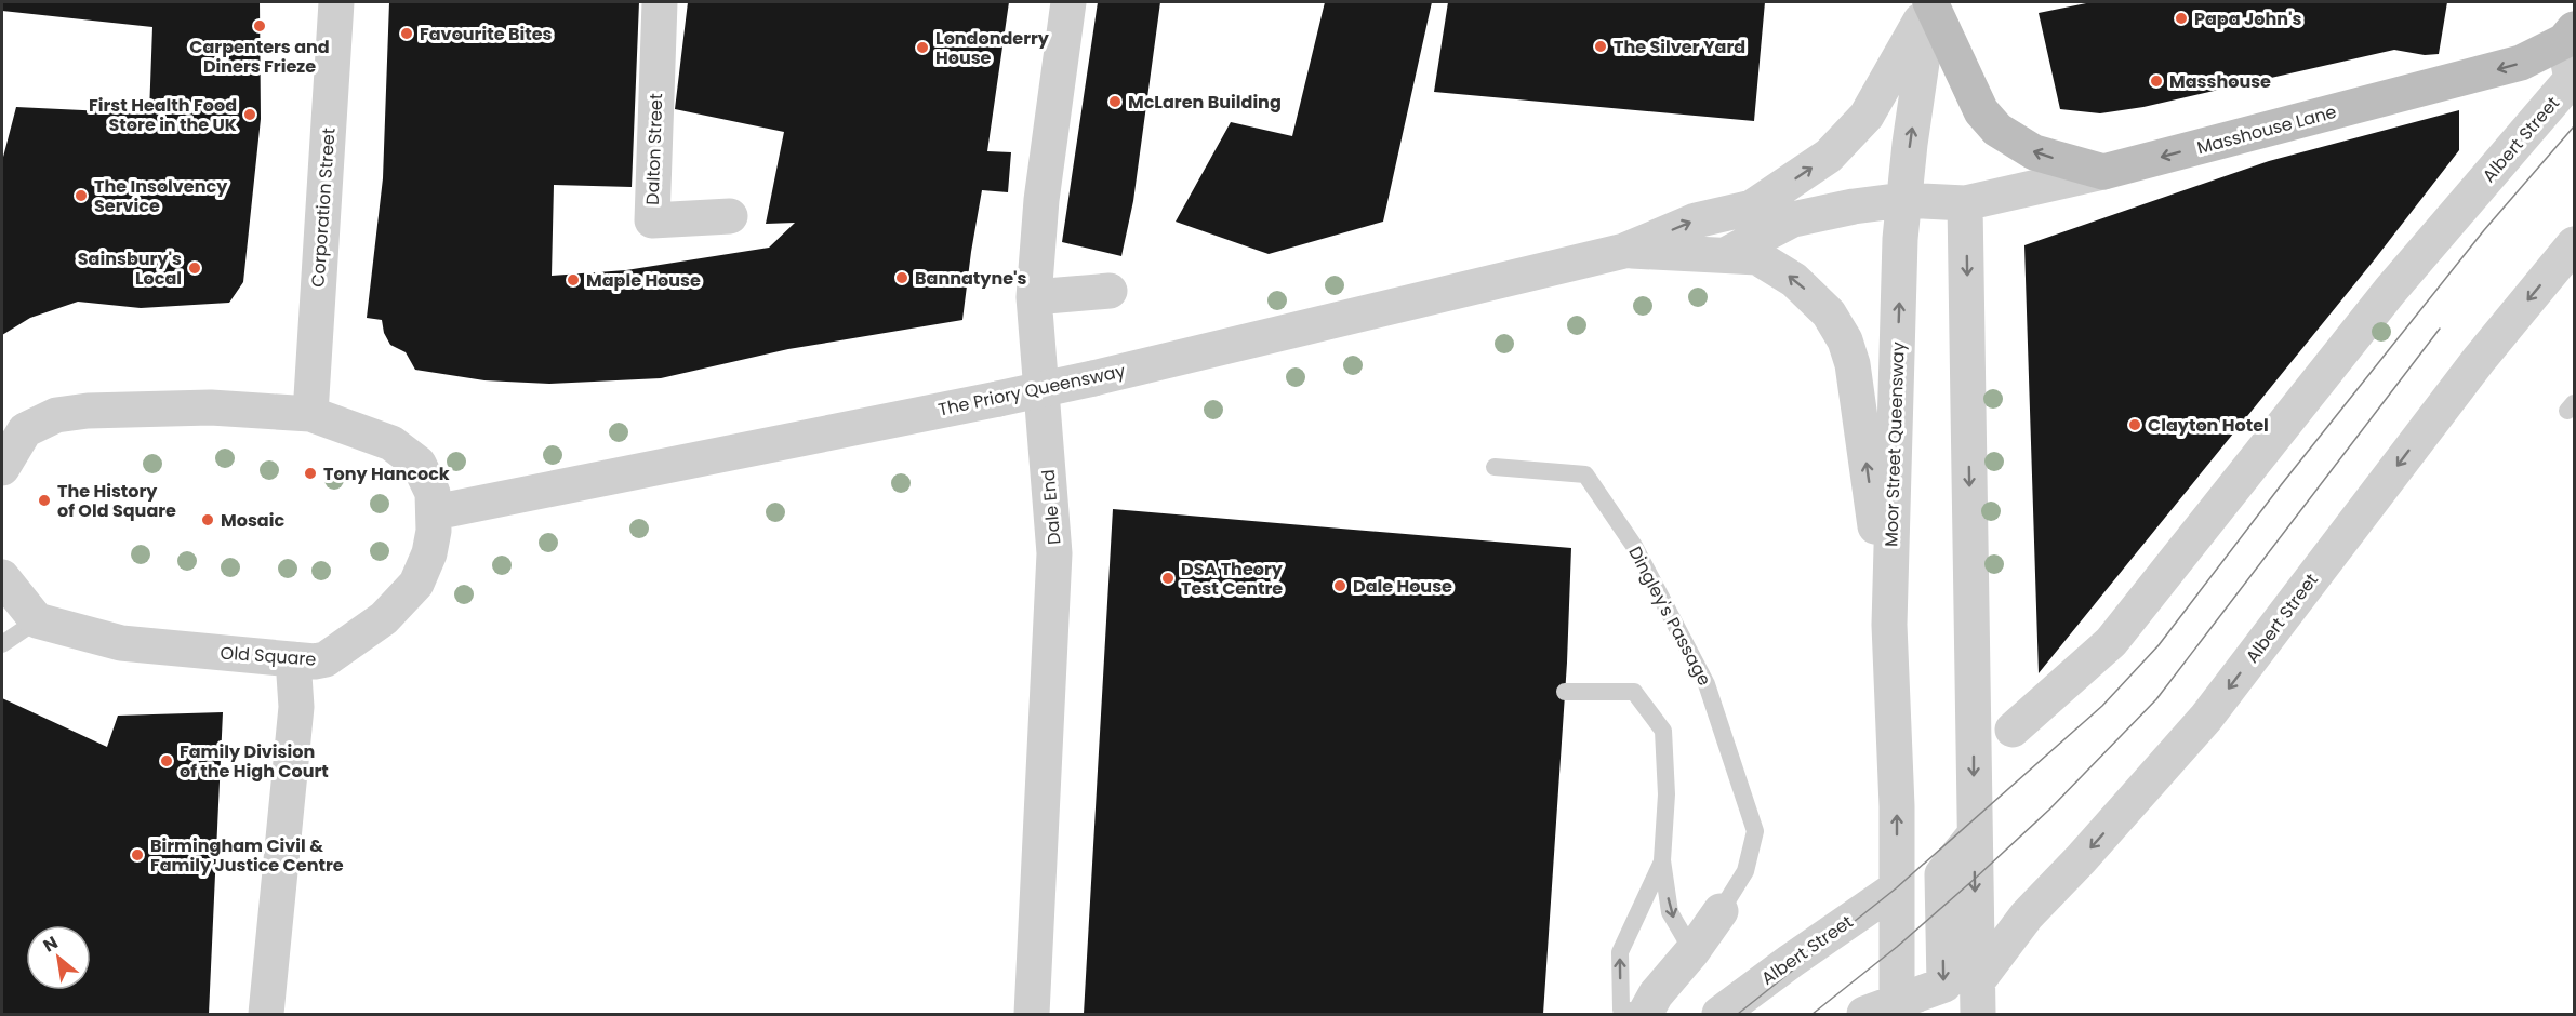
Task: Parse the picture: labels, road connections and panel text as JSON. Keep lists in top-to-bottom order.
{
  "streets": {
    "main road": ["Masshouse Lane"],
    "street": [
      "Albert Street",
      "Dalton Street",
      "Corporation Street",
      "The Priory Queensway",
      "Moor Street Queensway",
      "Dale End",
      "Dingley's Passage",
      "Old Square"
    ]
  },
  "crossings": [
    ["Masshouse Lane", "Albert Street"],
    ["Masshouse Lane", "The Priory Queensway"],
    ["Albert Street", "Moor Street Queensway"],
    ["Corporation Street", "Old Square"],
    ["The Priory Queensway", "Moor Street Queensway"],
    ["The Priory Queensway", "Old Square"]
  ],
  "one_way": ["Masshouse Lane"],
  "places": [
    "Papa John's",
    "Carpenters and Diners Frieze",
    "Favourite Bites",
    "The Silver Yard",
    "Londonderry House",
    "Masshouse",
    "McLaren Building",
    "First Health Food Store in the UK",
    "The Insolvency Service",
    "Sainsbury's Local",
    "Bannatyne's",
    "Maple House",
    "Clayton Hotel",
    "Tony Hancock",
    "The History of Old Square",
    "Mosaic",
    "DSA Theory Test Centre",
    "Dale House",
    "Family Division of the High Court",
    "Birmingham Civil & Family Justice Centre"
  ],
  "north": "top left"
}
